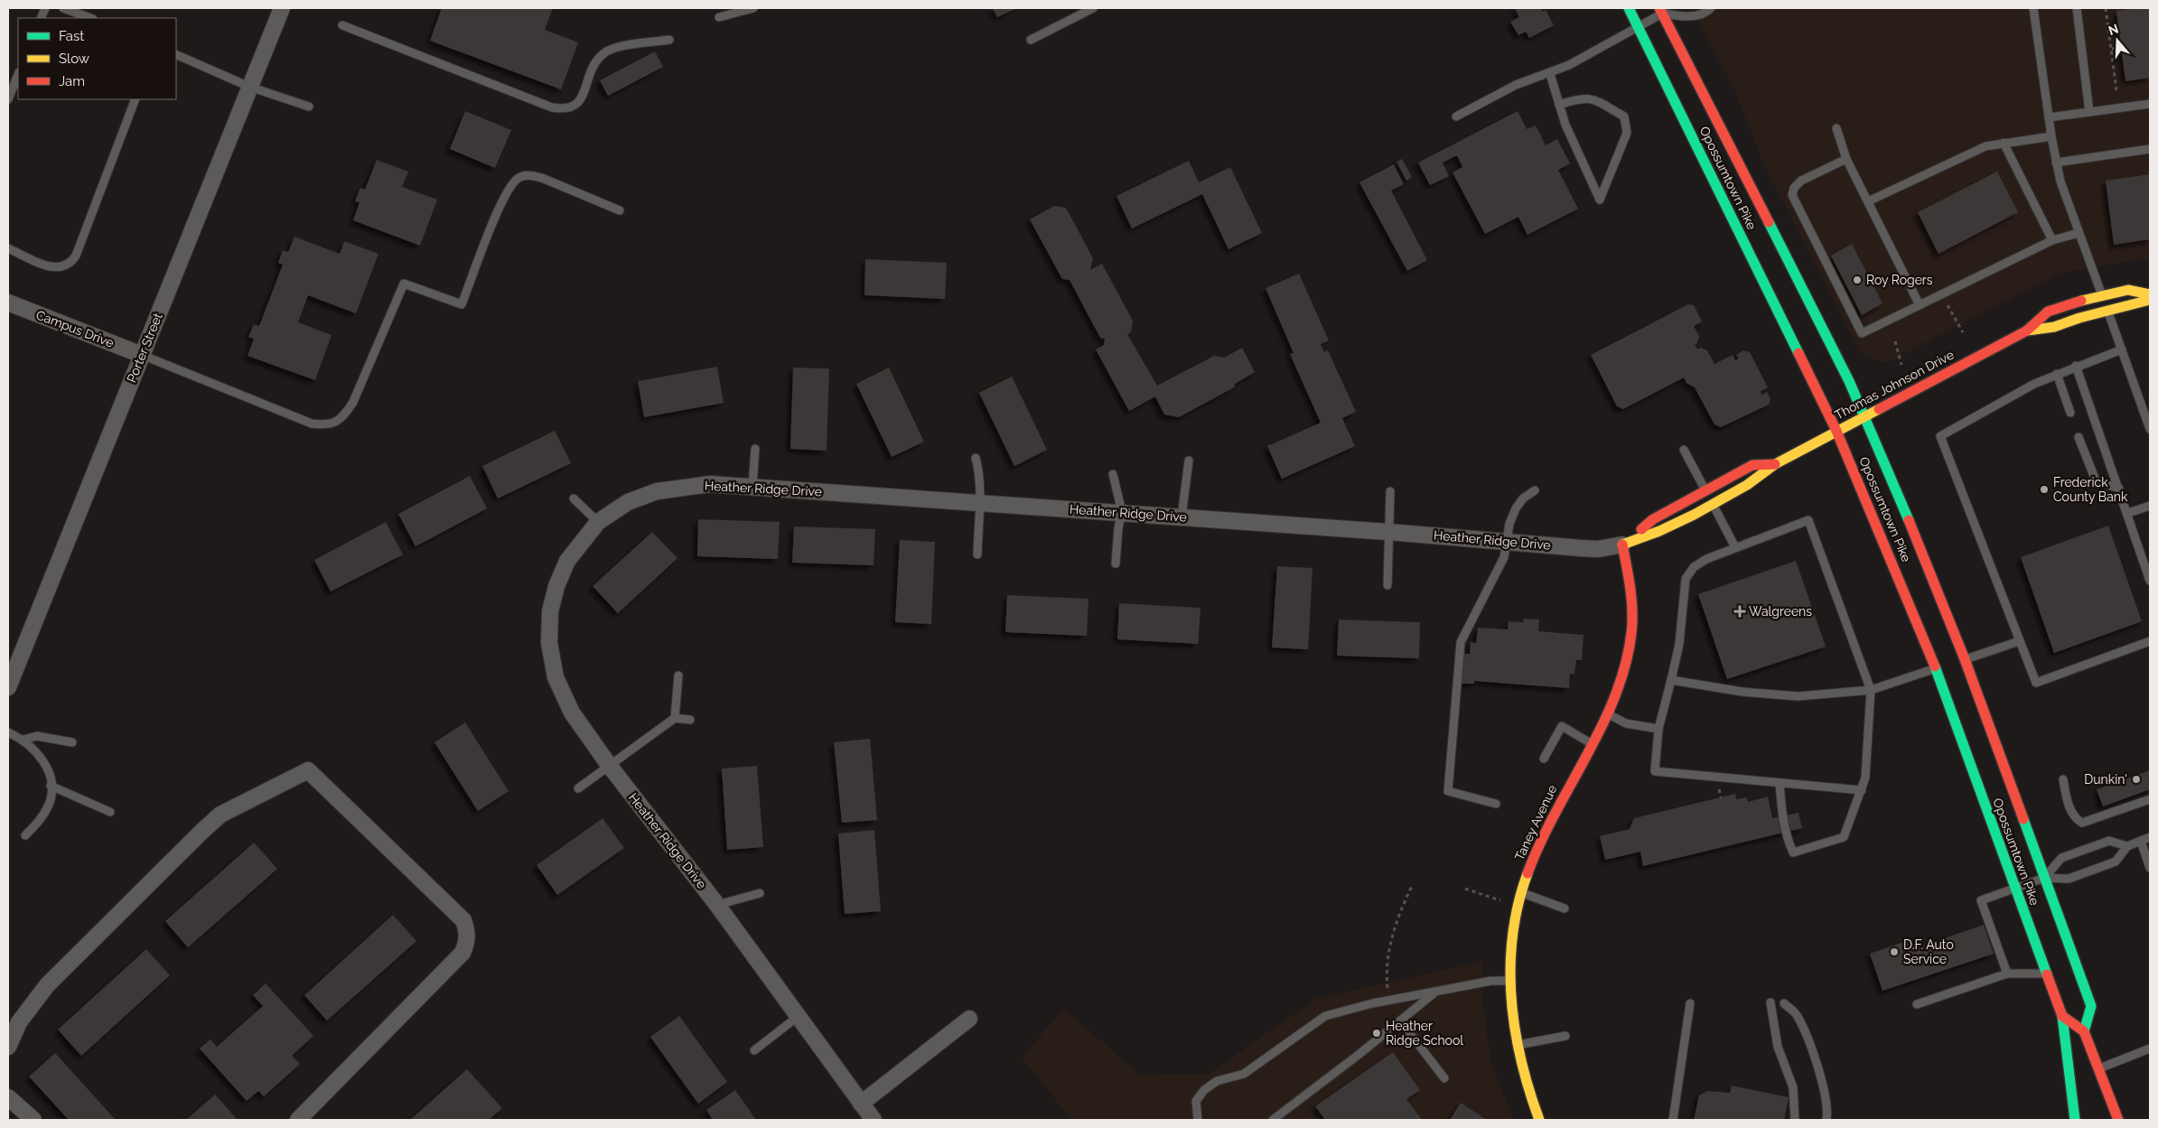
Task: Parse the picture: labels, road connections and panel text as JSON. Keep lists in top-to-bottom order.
{
  "streets": {
    "main road": ["Opossumtown Pike", "Thomas Johnson Drive", "Taney Avenue"],
    "street": ["Campus Drive", "Porter Street", "Heather Ridge Drive"]
  },
  "crossings": [
    ["Opossumtown Pike", "Thomas Johnson Drive"],
    ["Campus Drive", "Porter Street"],
    ["Thomas Johnson Drive", "Heather Ridge Drive"],
    ["Thomas Johnson Drive", "Taney Avenue"],
    ["Heather Ridge Drive", "Taney Avenue"]
  ],
  "places": {
    "other": [
      "Roy Rogers",
      "Frederick County Bank",
      "Dunkin'",
      "D.F. Auto Service",
      "Heather Ridge School"
    ],
    "health": ["Walgreens"]
  },
  "legend": ["Fast", "Slow", "Jam"],
  "north": "top"
}
